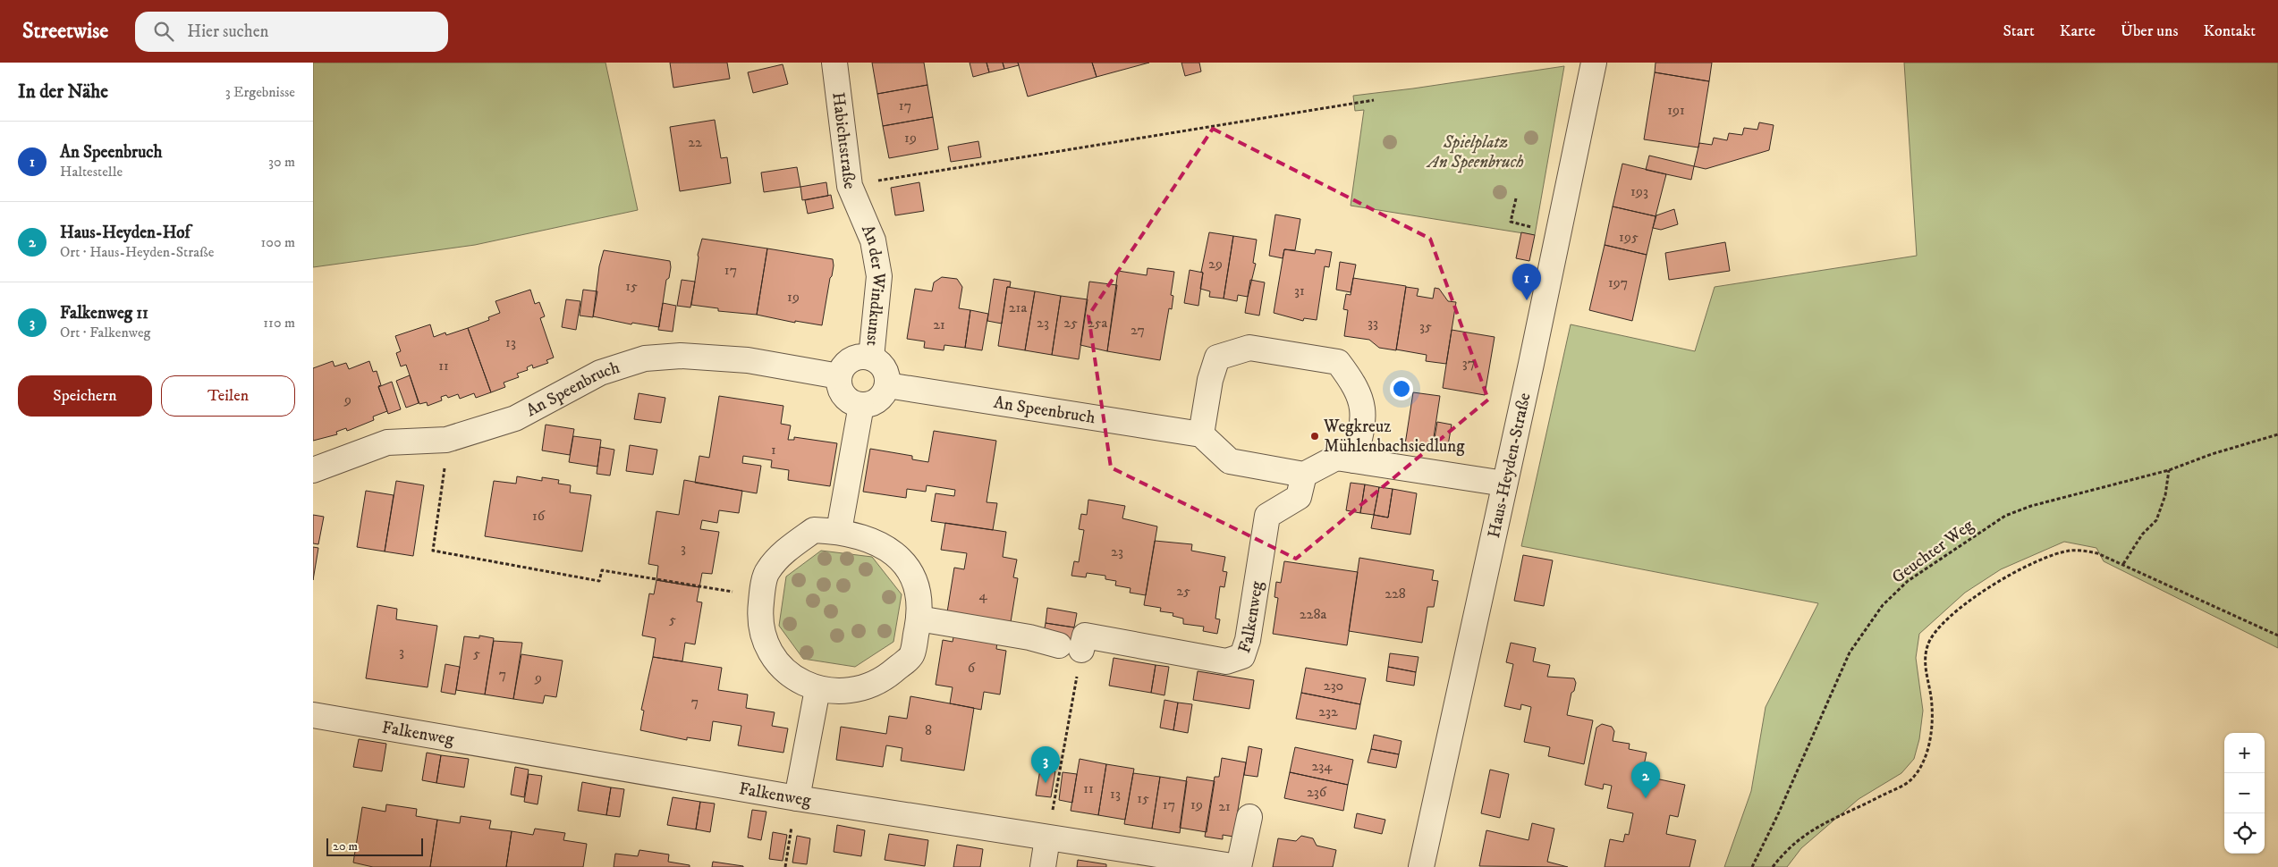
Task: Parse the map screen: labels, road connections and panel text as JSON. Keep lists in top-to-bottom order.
{
  "streets": {
    "street": [
      "Habichtstraße",
      "An der Windkunst",
      "An Speenbruch",
      "Haus-Heyden-Straße",
      "Falkenweg"
    ],
    "path": ["Geuchter Weg"]
  },
  "crossings": [
    ["Habichtstraße", "An der Windkunst"],
    ["An der Windkunst", "An Speenbruch"],
    ["An Speenbruch", "Falkenweg"]
  ],
  "parks": ["Spielplatz An Speenbruch"],
  "places": ["Wegkreuz Mühlenbachsiedlung"],
  "house_numbers": [
    "17",
    "191",
    "19",
    "22",
    "193",
    "195",
    "29",
    "17",
    "197",
    "15",
    "31",
    "19",
    "21a",
    "23",
    "25",
    "25a",
    "33",
    "21",
    "35",
    "27",
    "13",
    "37",
    "11",
    "9",
    "1",
    "16",
    "3",
    "23",
    "25",
    "228",
    "4",
    "228a",
    "5",
    "3",
    "5",
    "6",
    "7",
    "9",
    "230",
    "7",
    "232",
    "8",
    "234",
    "11",
    "236",
    "13",
    "15",
    "17",
    "19",
    "21"
  ],
  "scale_bar": "20 m",
  "page": {
    "header": "Streetwise",
    "search": "Hier suchen",
    "nav": [
      "Start",
      "Karte",
      "Über uns",
      "Kontakt"
    ],
    "heading": ["In der Nähe", "3 Ergebnisse"],
    "list": [
      {
        "mark": "1",
        "name": "An Speenbruch",
        "note": "Haltestelle",
        "value": "30 m"
      },
      {
        "mark": "2",
        "name": "Haus-Heyden-Hof",
        "note": "Ort · Haus-Heyden-Straße",
        "value": "100 m"
      },
      {
        "mark": "3",
        "name": "Falkenweg 11",
        "note": "Ort · Falkenweg",
        "value": "110 m"
      }
    ],
    "pins": ["1", "3", "2"],
    "buttons": ["Speichern", "Teilen"],
    "map_buttons": ["+", "−"],
    "scale": "20 m"
  }
}
